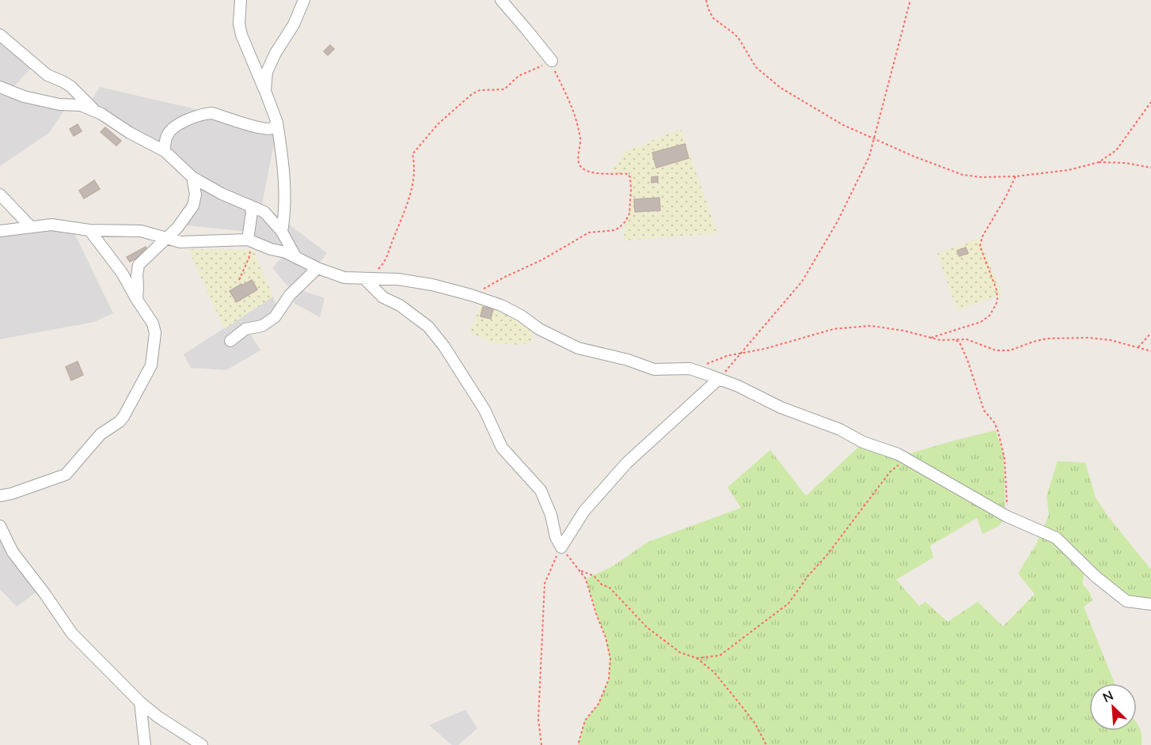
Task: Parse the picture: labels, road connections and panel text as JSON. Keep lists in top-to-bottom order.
{
  "north": "top left"
}
